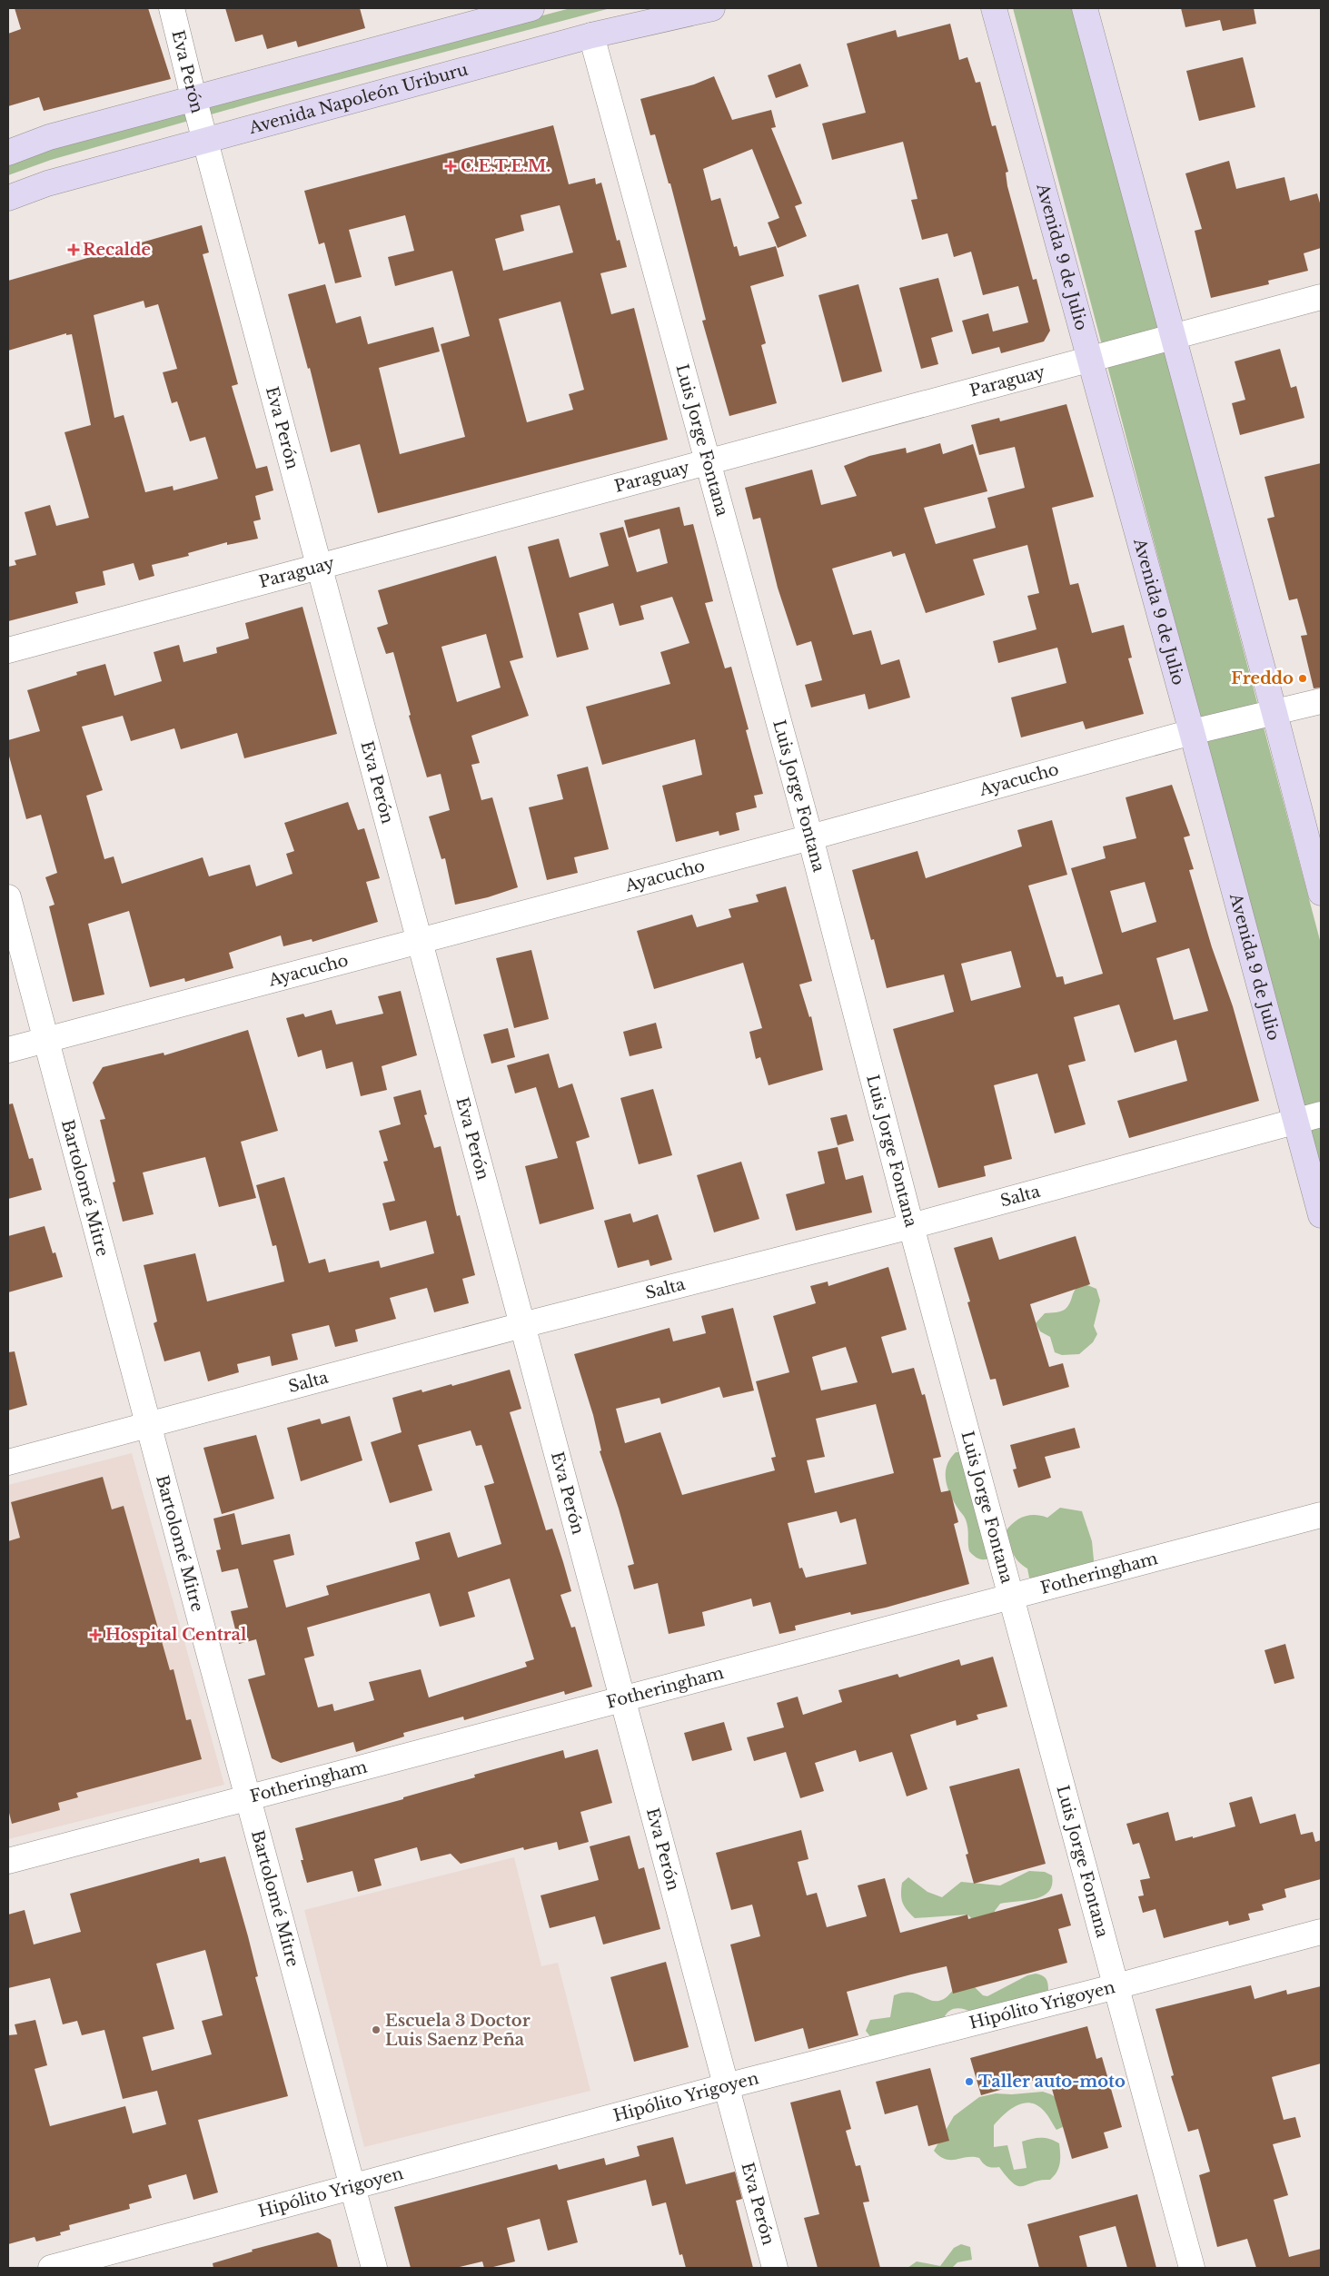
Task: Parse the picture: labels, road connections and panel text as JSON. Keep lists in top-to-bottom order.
{
  "streets": {
    "main road": ["Avenida Napoleón Uriburu", "Avenida 9 de Julio"],
    "street": [
      "Eva Perón",
      "Paraguay",
      "Luis Jorge Fontana",
      "Ayacucho",
      "Bartolomé Mitre",
      "Salta",
      "Fotheringham",
      "Hipólito Yrigoyen"
    ]
  },
  "crossings": [
    ["Eva Perón", "Avenida Napoleón Uriburu"],
    ["Eva Perón", "Paraguay"],
    ["Eva Perón", "Ayacucho"],
    ["Eva Perón", "Salta"],
    ["Eva Perón", "Fotheringham"],
    ["Eva Perón", "Hipólito Yrigoyen"],
    ["Avenida Napoleón Uriburu", "Luis Jorge Fontana"],
    ["Avenida 9 de Julio", "Paraguay"],
    ["Avenida 9 de Julio", "Ayacucho"],
    ["Avenida 9 de Julio", "Salta"],
    ["Paraguay", "Luis Jorge Fontana"],
    ["Luis Jorge Fontana", "Ayacucho"],
    ["Luis Jorge Fontana", "Salta"],
    ["Luis Jorge Fontana", "Fotheringham"],
    ["Luis Jorge Fontana", "Hipólito Yrigoyen"],
    ["Ayacucho", "Bartolomé Mitre"],
    ["Bartolomé Mitre", "Salta"],
    ["Bartolomé Mitre", "Fotheringham"],
    ["Bartolomé Mitre", "Hipólito Yrigoyen"]
  ],
  "places": {
    "health": ["C.E.T.E.M.", "Recalde", "Hospital Central"],
    "other": ["Freddo", "Escuela 3 Doctor Luis Saenz Peña", "Taller auto-moto"]
  }
}
